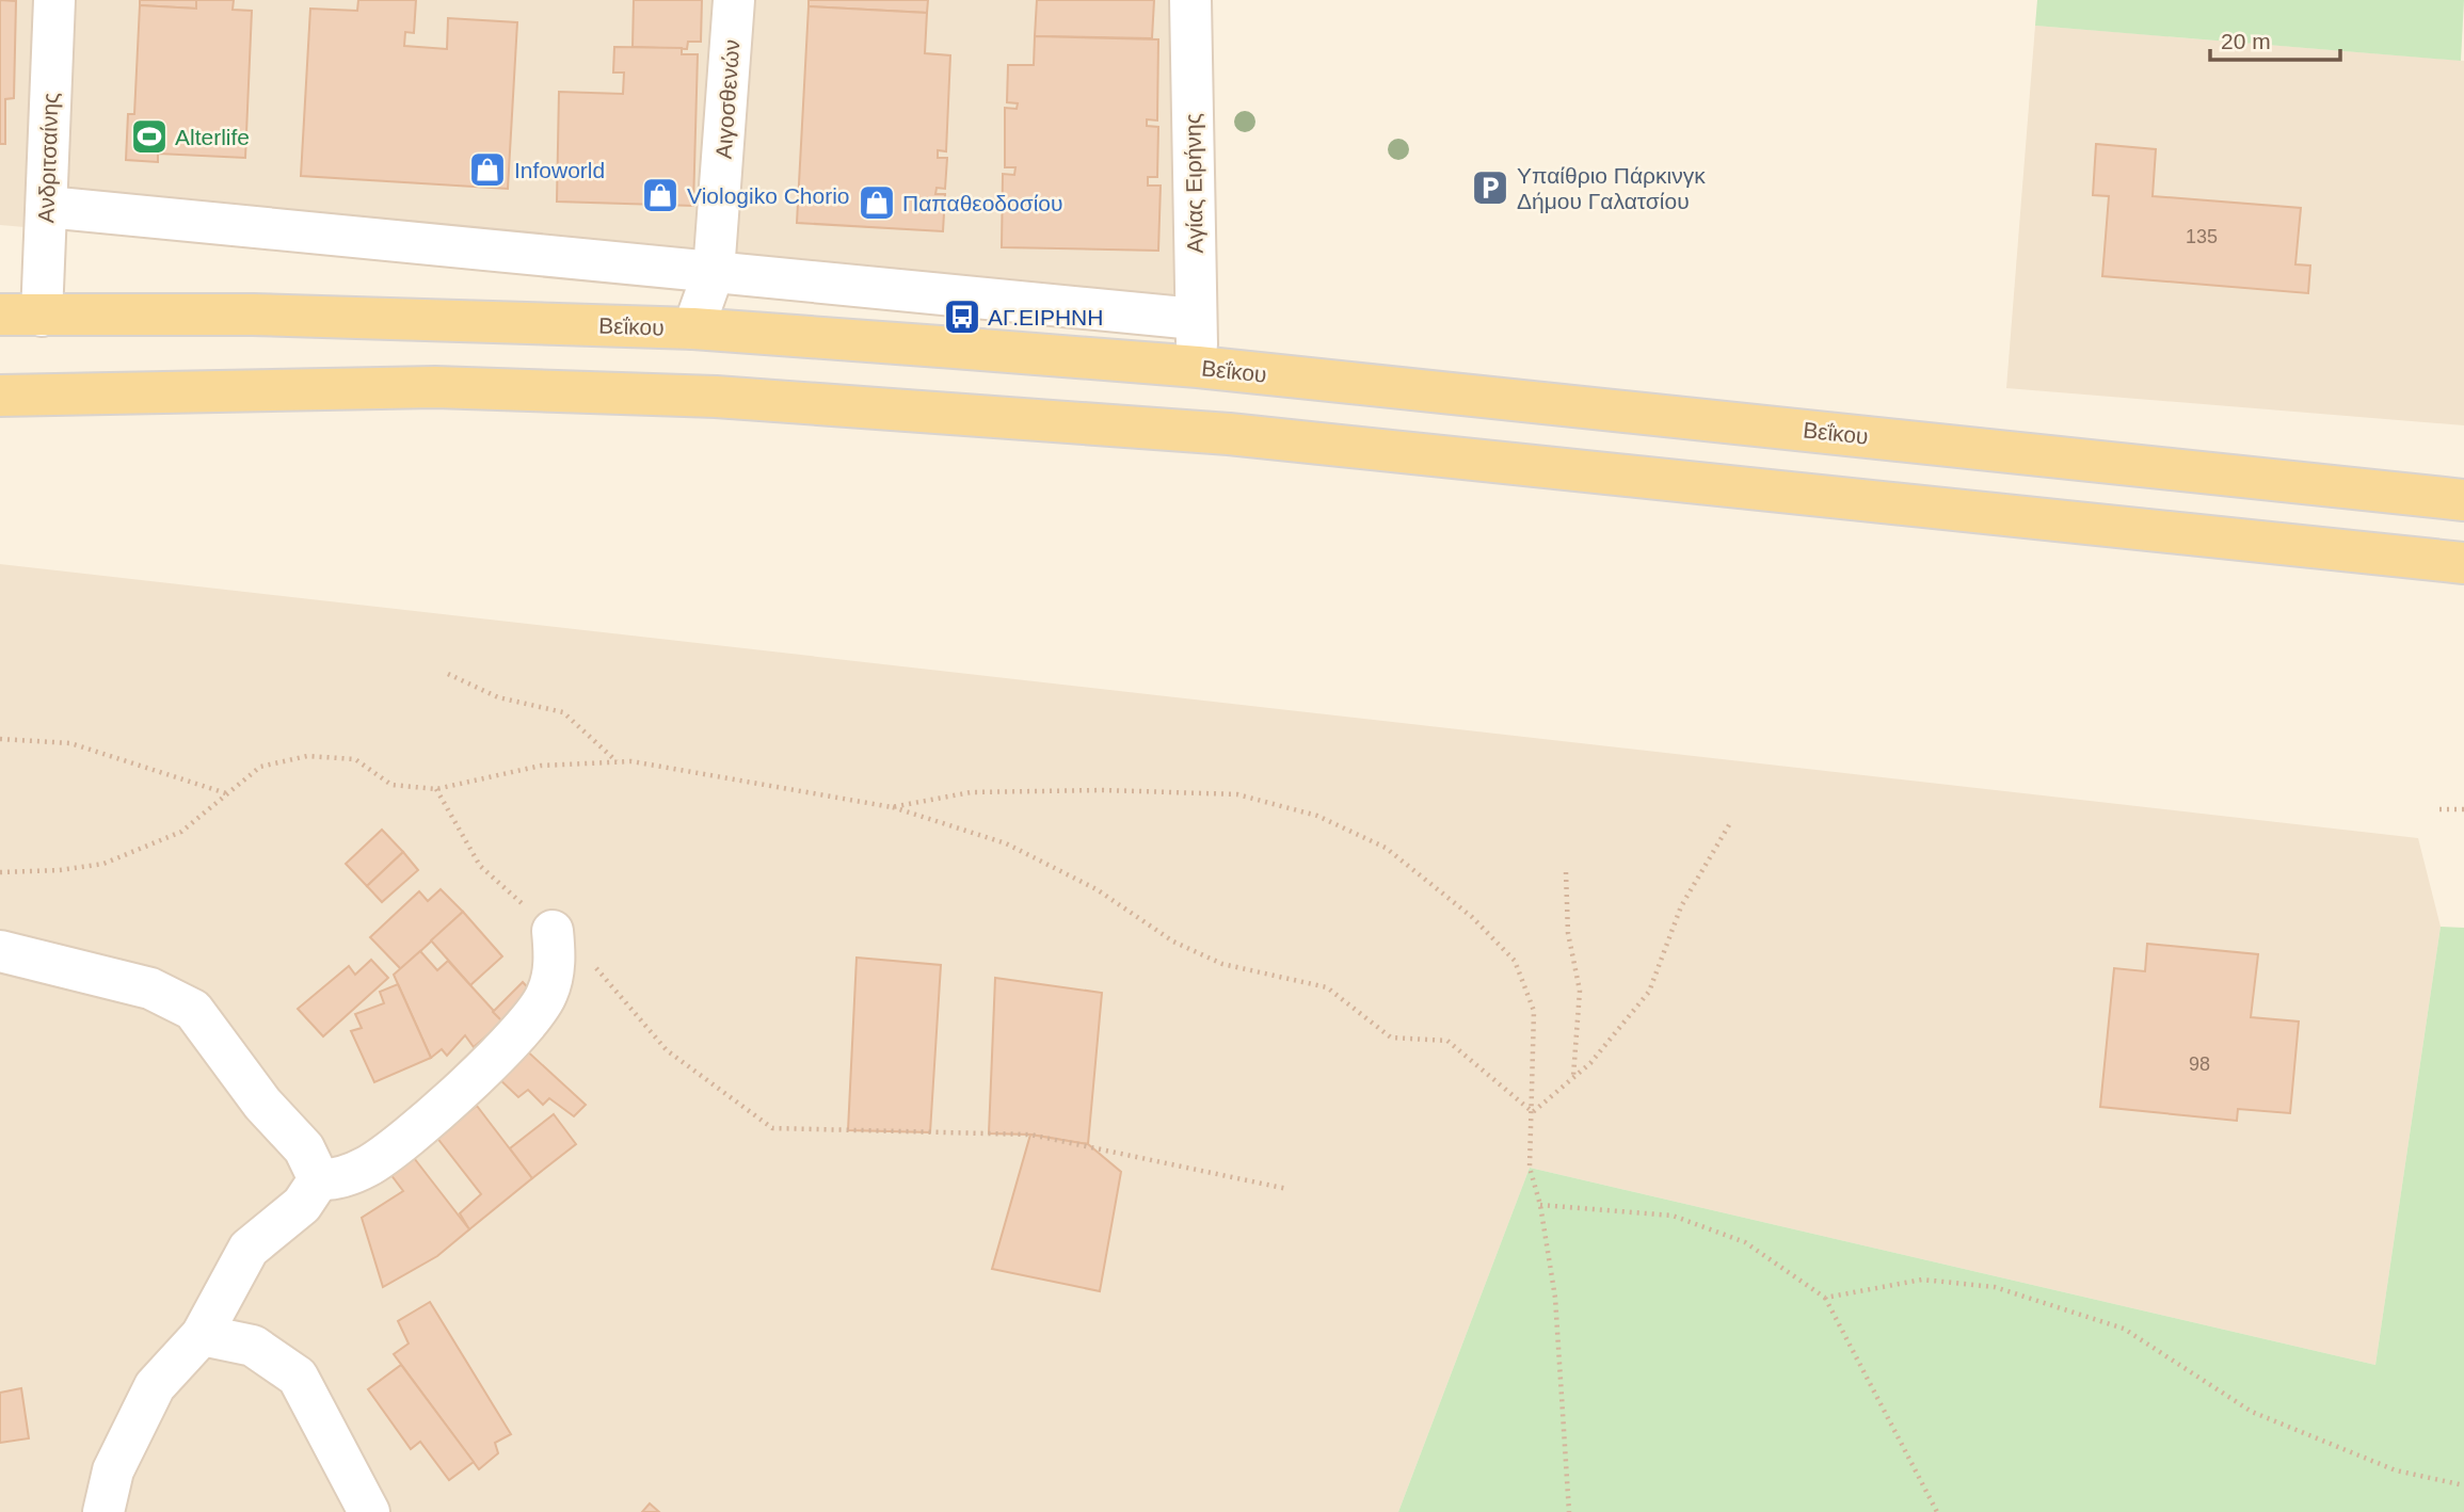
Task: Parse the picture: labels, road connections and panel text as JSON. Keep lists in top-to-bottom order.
{
  "streets": {
    "main road": ["Βεΐκου"],
    "street": ["Αιγοσθενών", "Ανδριτσαίνης", "Αγίας Ειρήνης"]
  },
  "crossings": [
    ["Αιγοσθενών", "Βεΐκου"],
    ["Ανδριτσαίνης", "Βεΐκου"],
    ["Αγίας Ειρήνης", "Βεΐκου"]
  ],
  "places": {
    "sports": ["Alterlife"],
    "shop": ["Infoworld", "Viologiko Chorio", "Παπαθεοδοσίου"],
    "parking": ["Υπαίθριο Πάρκινγκ Δήμου Γαλατσίου"],
    "bus stop": ["ΑΓ.ΕΙΡΗΝΗ"]
  },
  "house_numbers": ["135", "98"],
  "scale_bar": "20 m"
}
